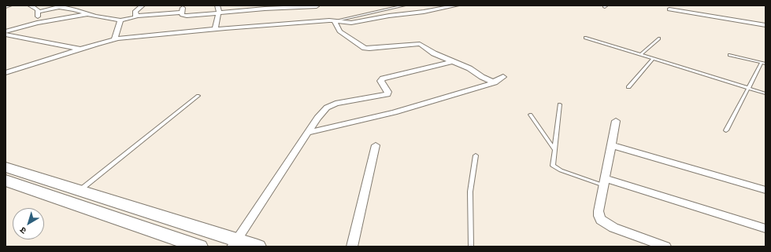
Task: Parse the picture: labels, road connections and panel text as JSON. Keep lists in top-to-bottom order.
{
  "north": "bottom left"
}
